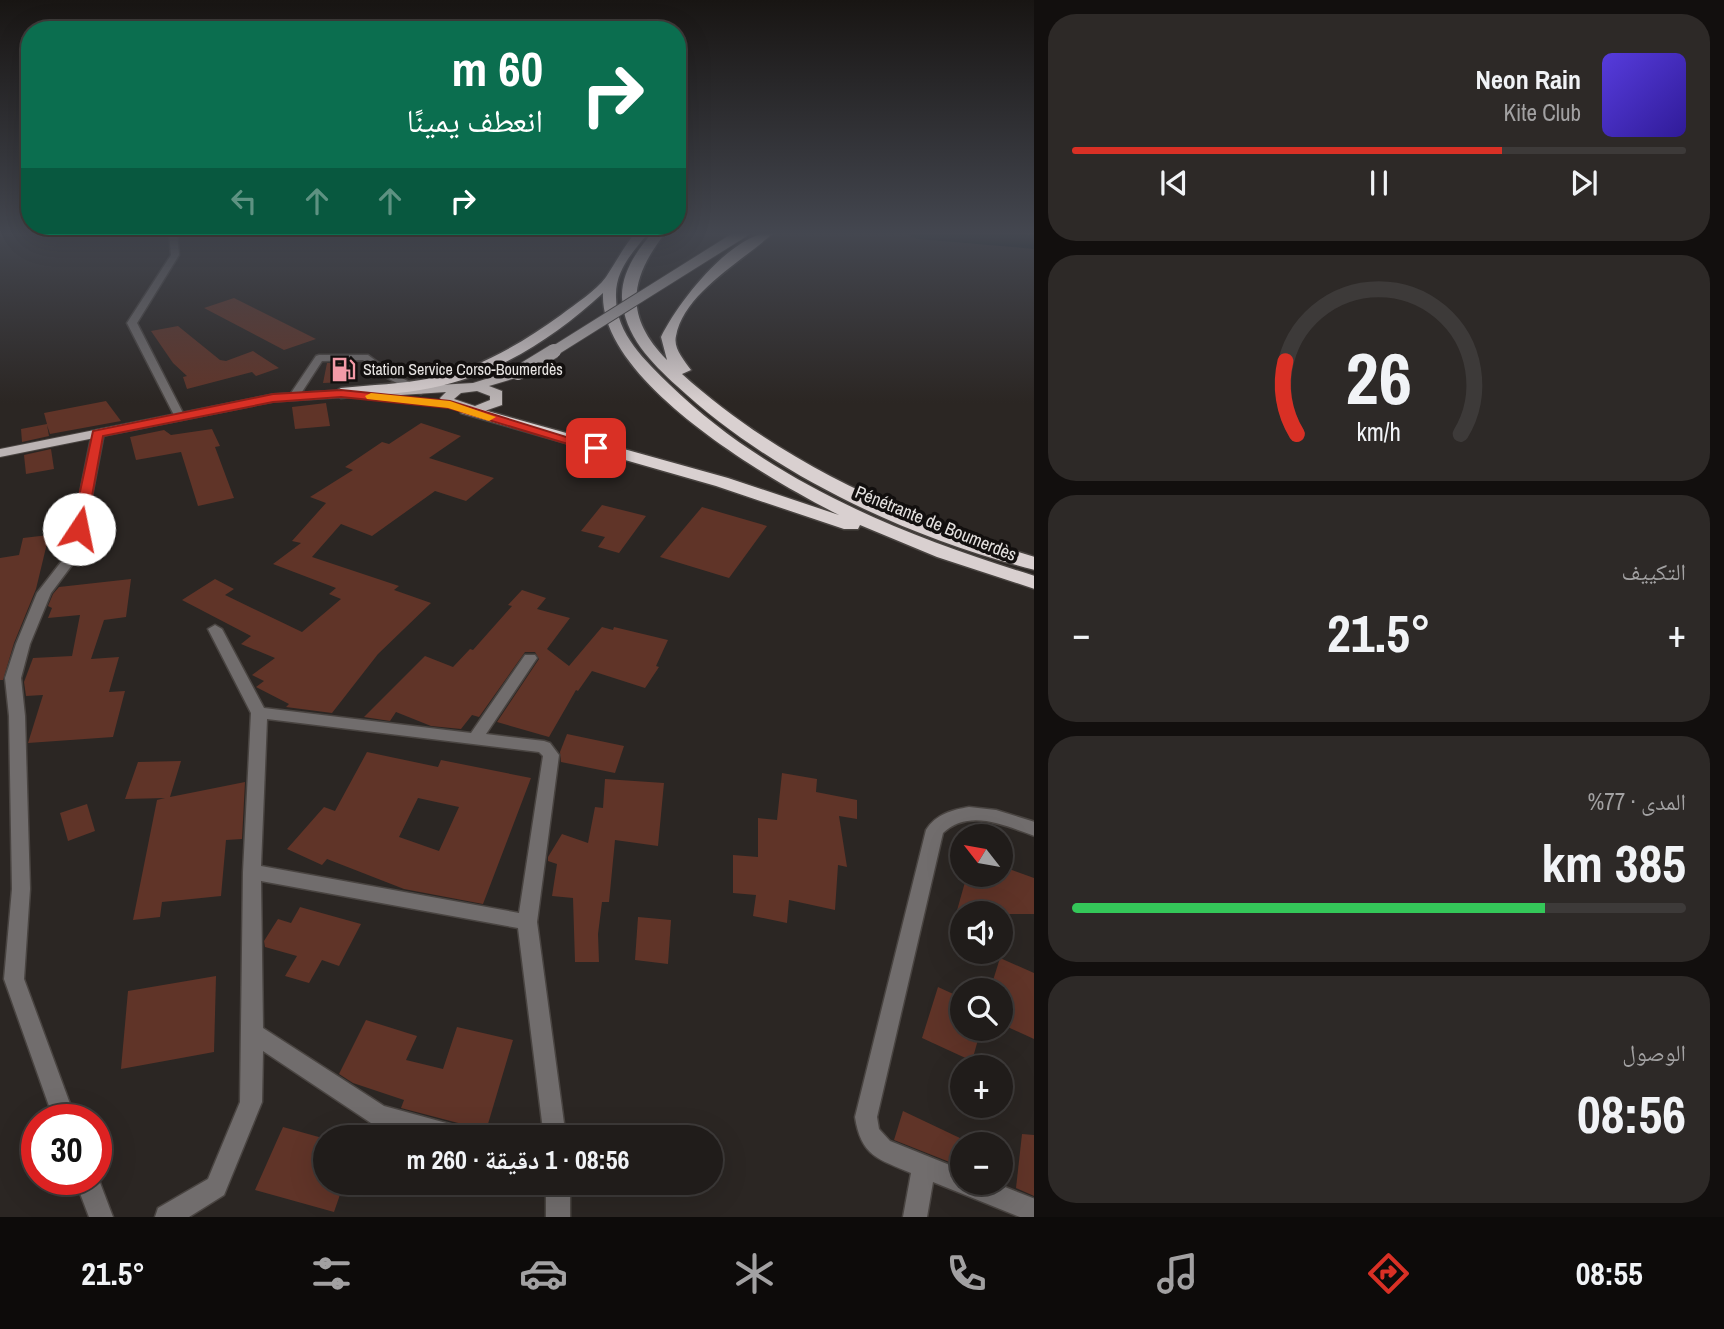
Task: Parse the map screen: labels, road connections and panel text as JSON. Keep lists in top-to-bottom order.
{
  "streets": {
    "highway": ["Pénétrante de Boumerdès"]
  },
  "places": {
    "fuel station": ["Station Service Corso-Boumerdès"]
  },
  "north": "top left",
  "page": {
    "turn": ["60 m", "انعطف يمينًا"],
    "song": ["Neon Rain", "Kite Club"],
    "tile": [
      "التكييف",
      ["المدى · 77%", "385 km"],
      ["الوصول", "08:56"]
    ],
    "heat": ["−", "21.5°", "+"],
    "map_buttons": ["+", "−"],
    "limit": "30",
    "trip": "08:56 · 1 دقيقة · 260 m",
    "tabs": ["08:55", "21.5°"],
    "gauge": ["26", "km/h"]
  }
}
